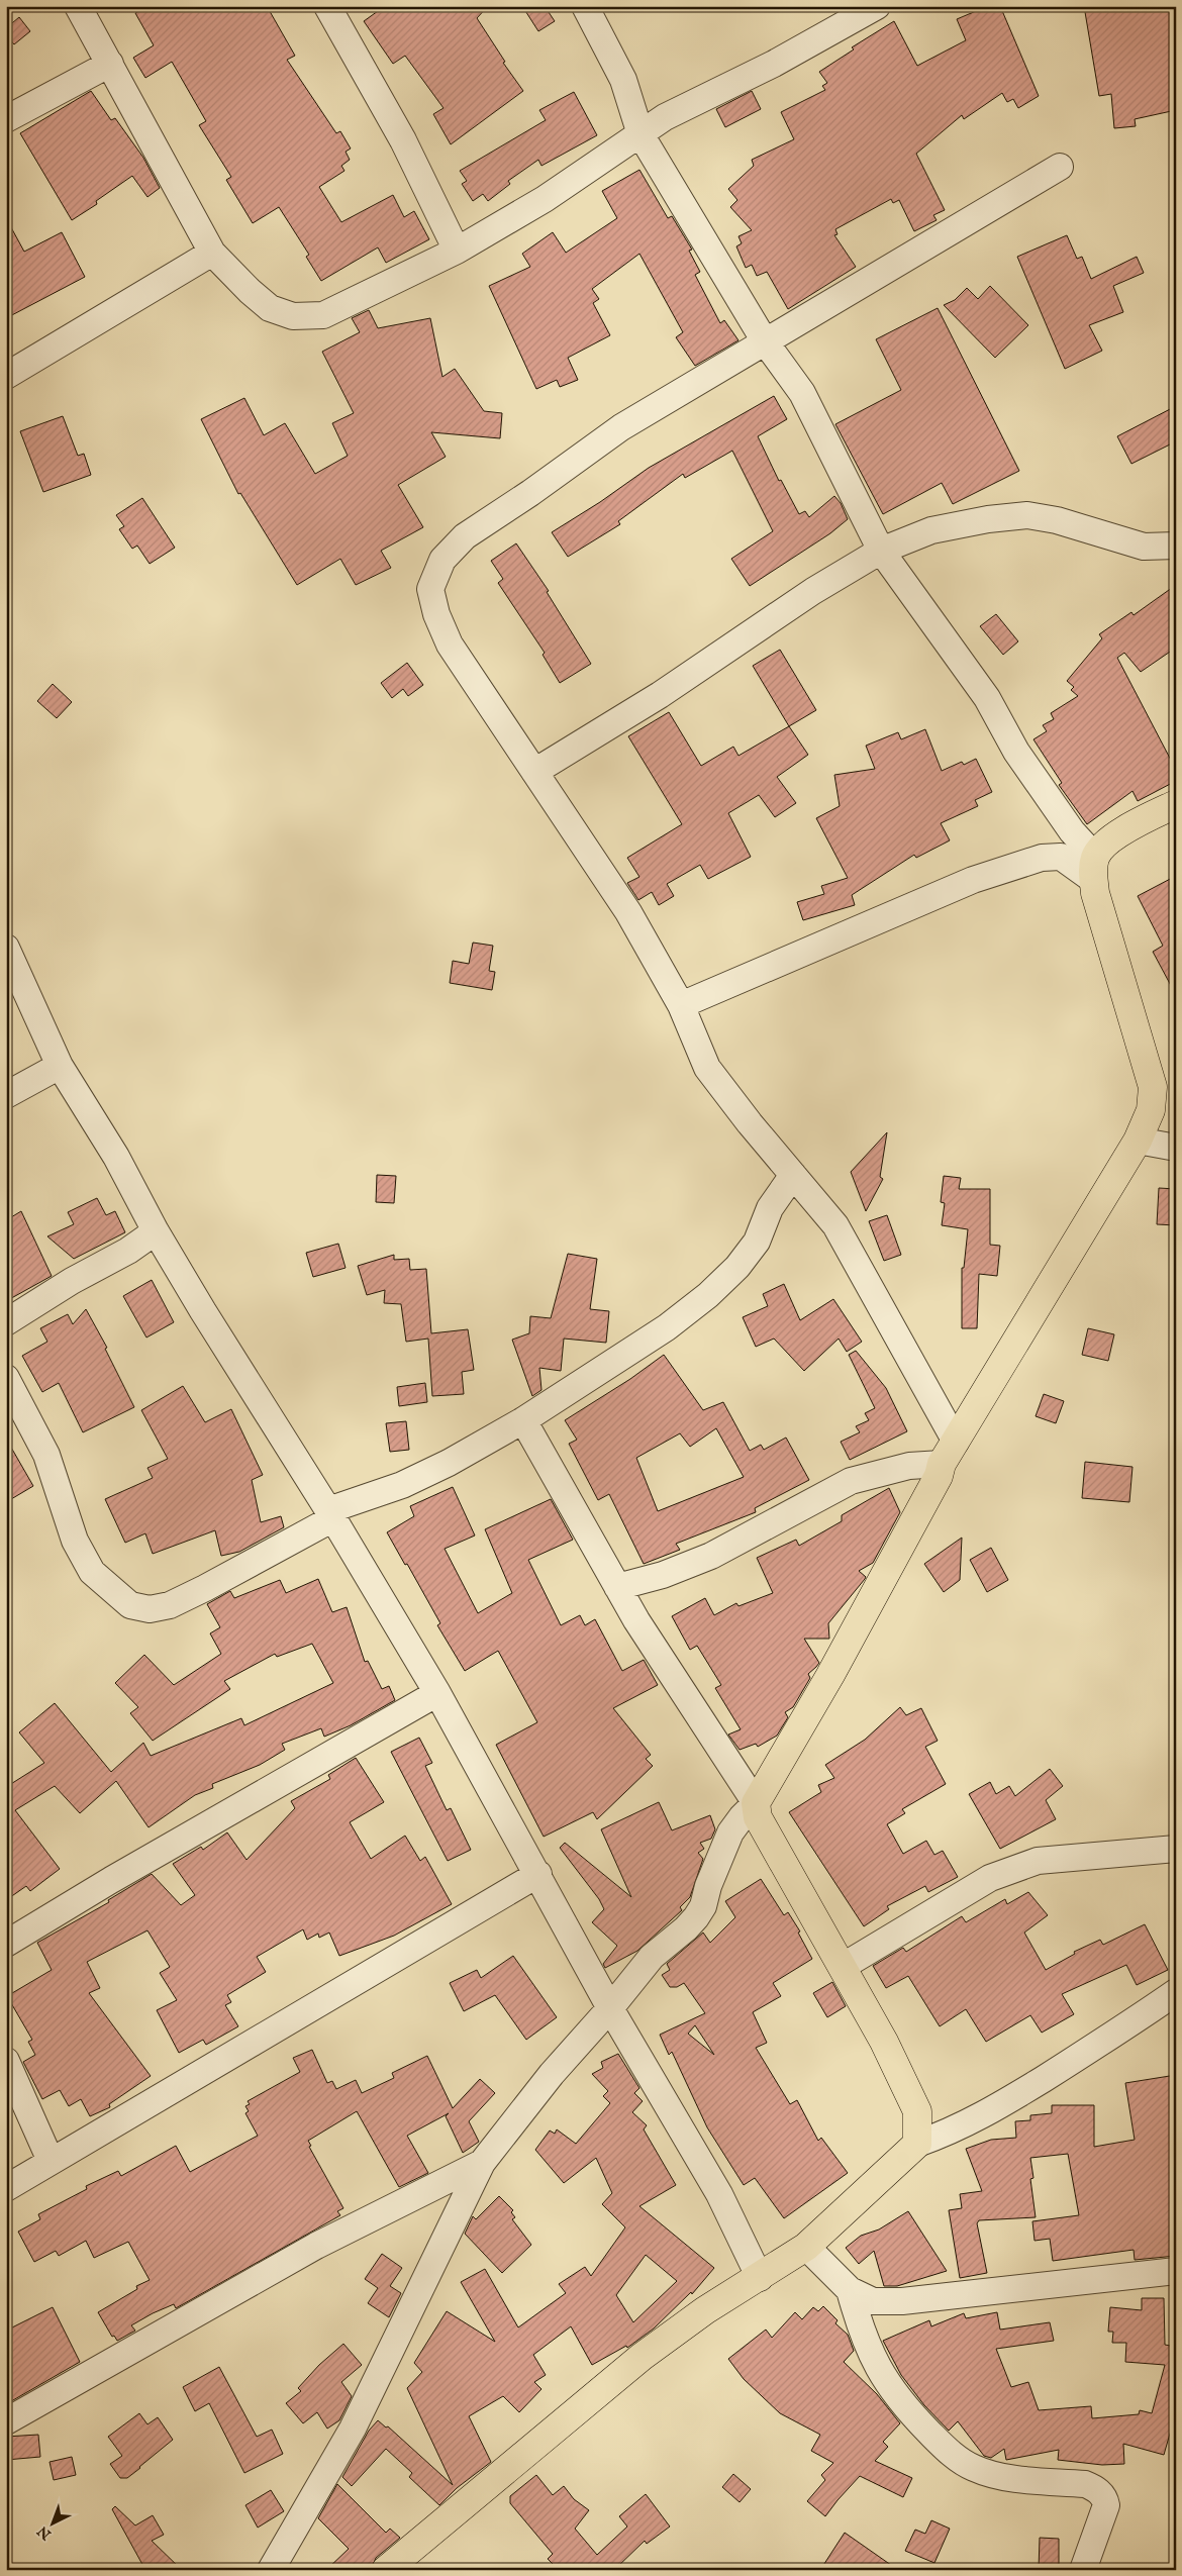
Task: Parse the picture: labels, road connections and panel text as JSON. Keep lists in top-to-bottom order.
{
  "north": "bottom left"
}
